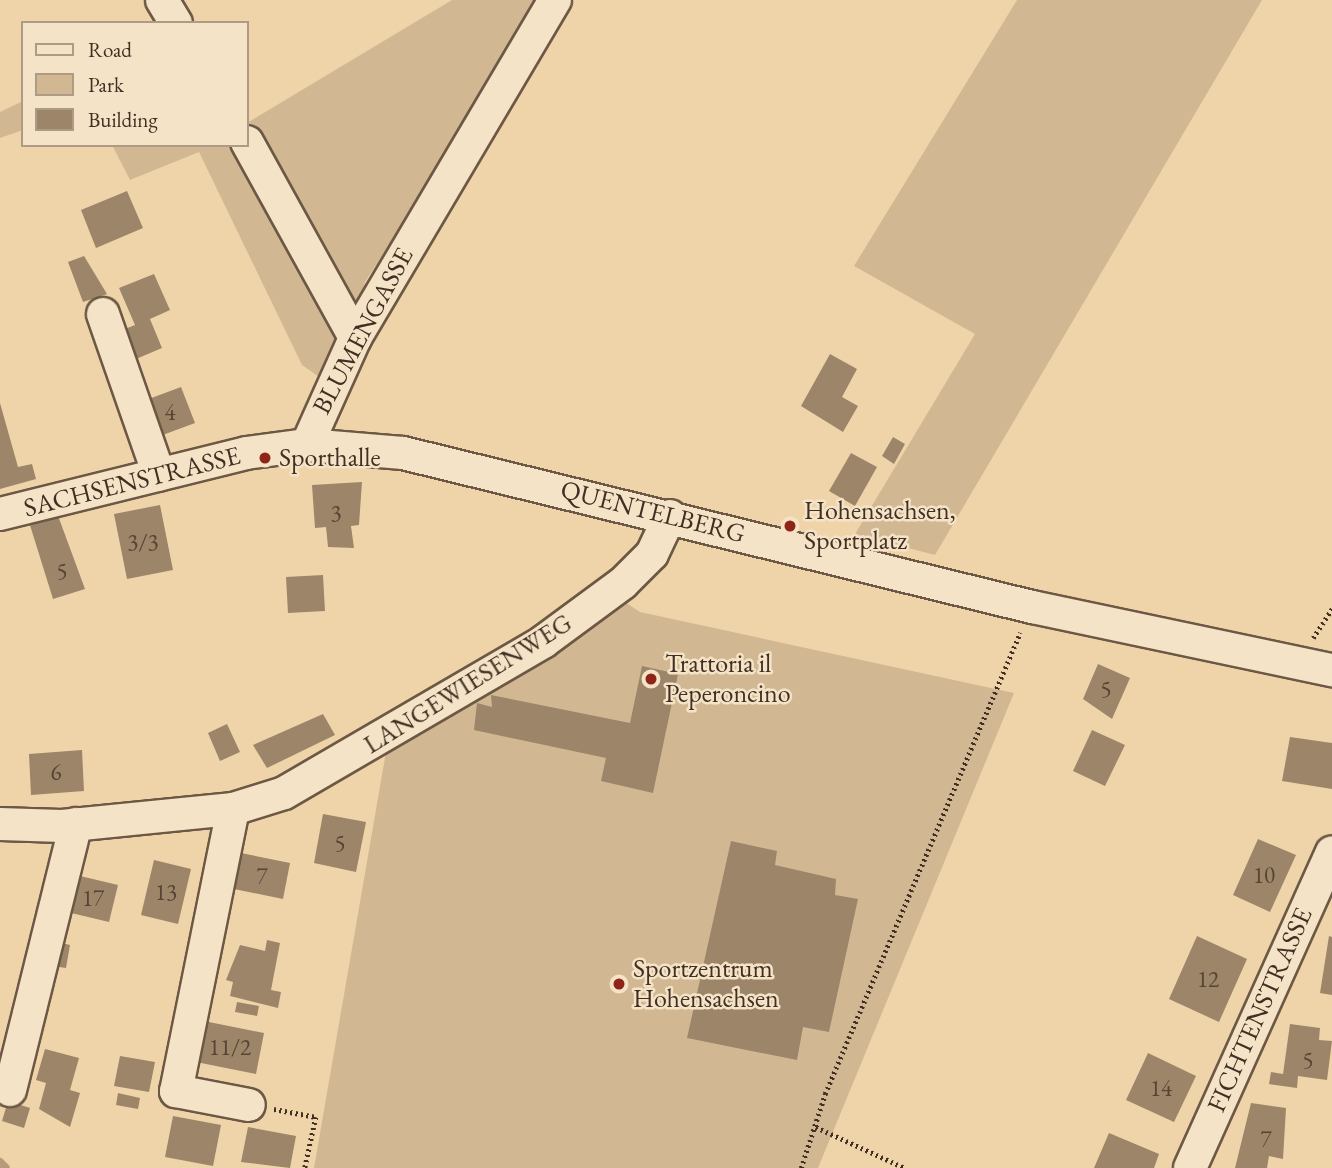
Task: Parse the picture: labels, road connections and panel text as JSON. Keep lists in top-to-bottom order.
{
  "streets": {
    "street": [
      "BLUMENGASSE",
      "SACHSENSTRASSE",
      "QUENTELBERG",
      "LANGEWIESENWEG",
      "FICHTENSTRASSE"
    ]
  },
  "crossings": [
    ["BLUMENGASSE", "SACHSENSTRASSE"],
    ["BLUMENGASSE", "QUENTELBERG"],
    ["SACHSENSTRASSE", "QUENTELBERG"],
    ["QUENTELBERG", "LANGEWIESENWEG"]
  ],
  "places": [
    "Sporthalle",
    "Hohensachsen, Sportplatz",
    "Trattoria il Peperoncino",
    "Sportzentrum Hohensachsen"
  ],
  "house_numbers": [
    "4",
    "3",
    "3/3",
    "5",
    "5",
    "6",
    "5",
    "10",
    "7",
    "13",
    "17",
    "12",
    "11/2",
    "5",
    "14",
    "7"
  ],
  "legend": ["Road", "Park", "Building"]
}
